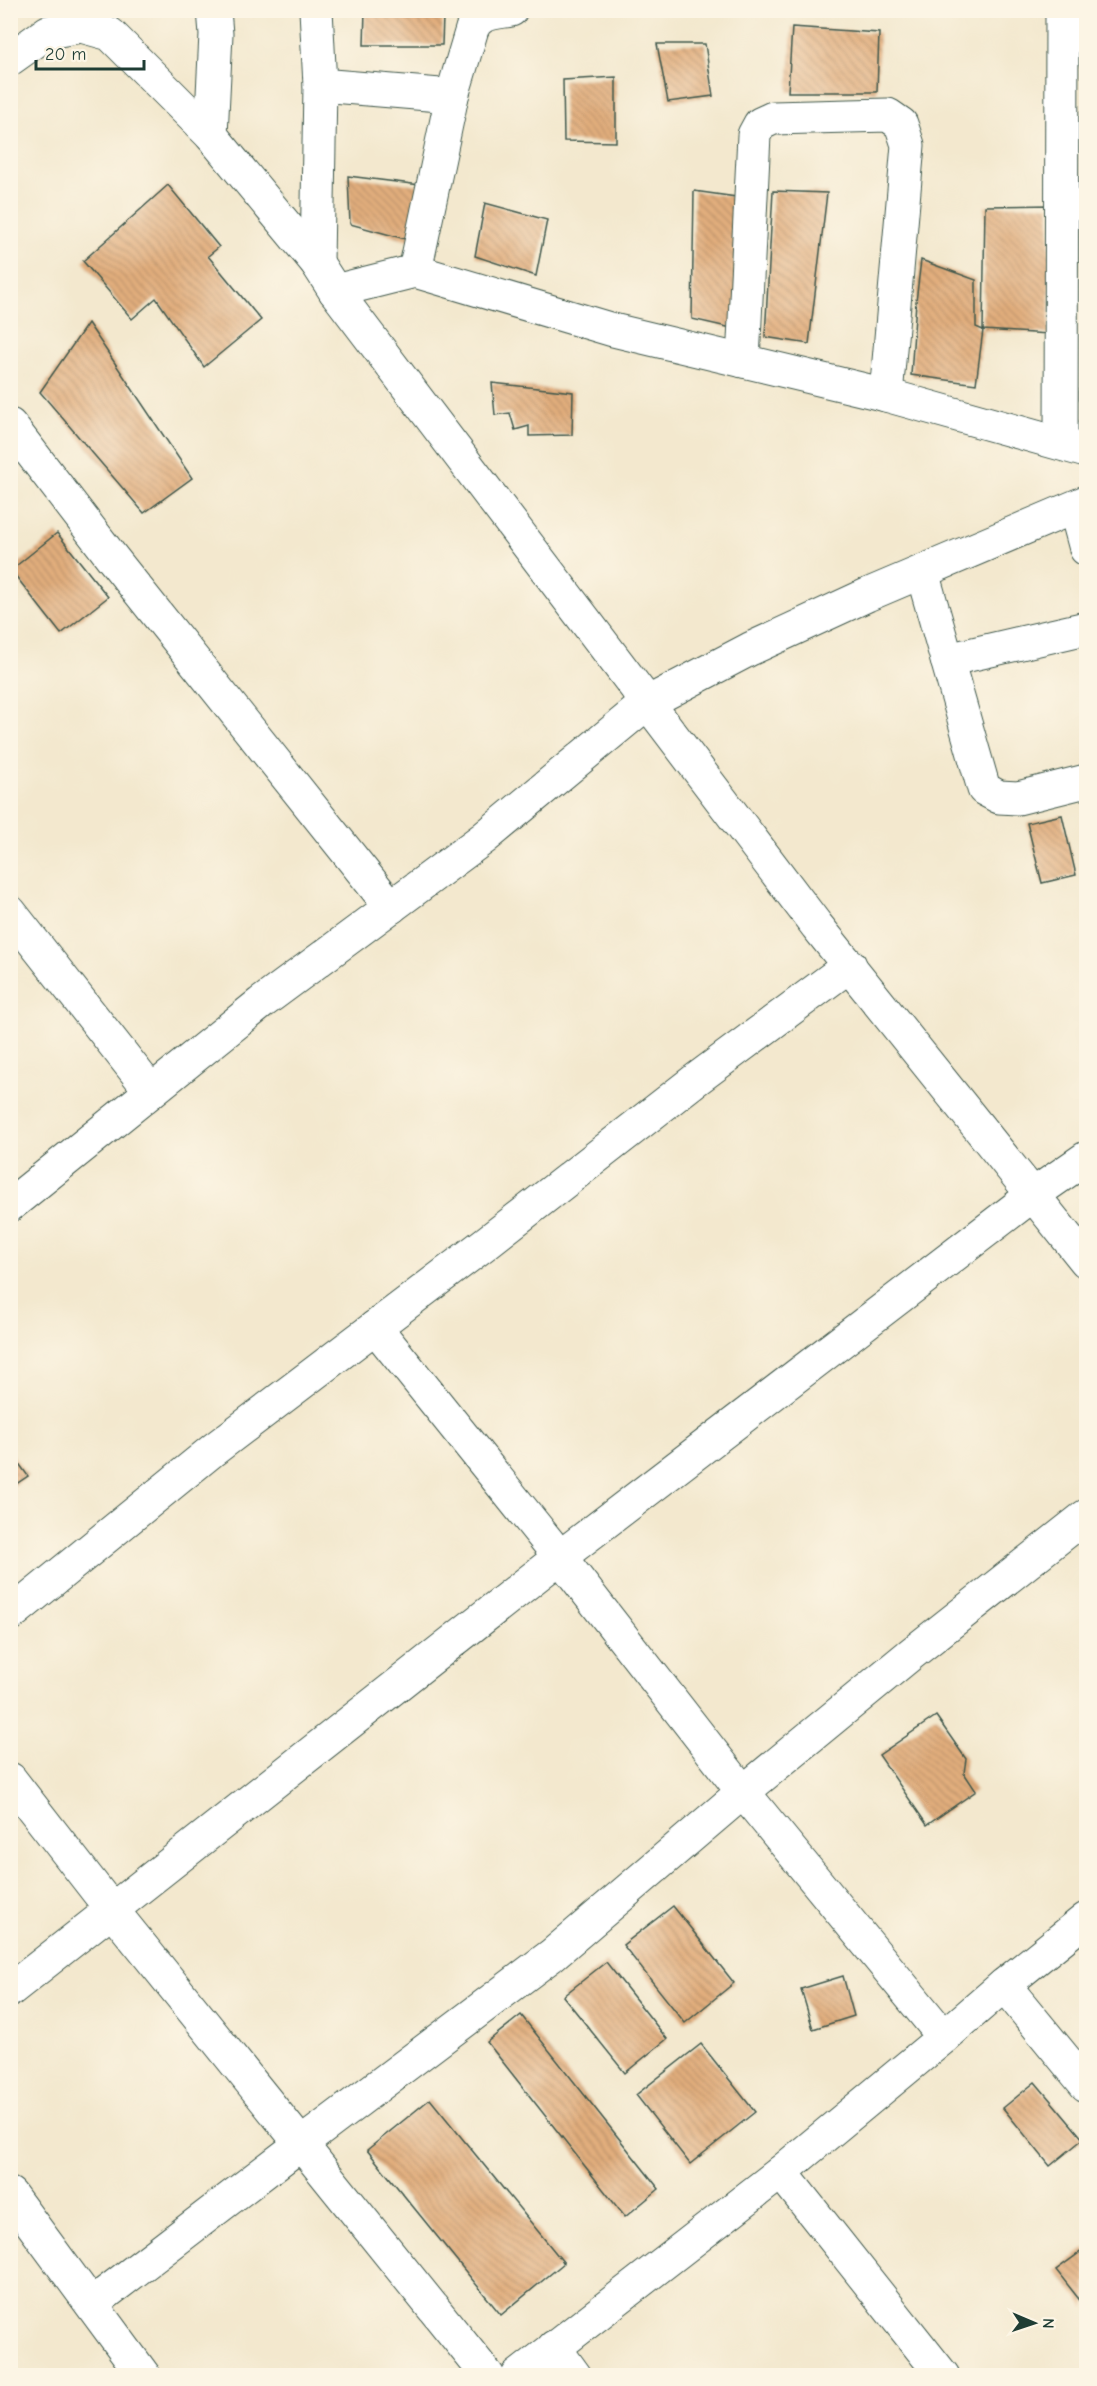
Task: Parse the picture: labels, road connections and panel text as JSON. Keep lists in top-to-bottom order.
{
  "scale_bar": "20 m",
  "north": "right"
}
